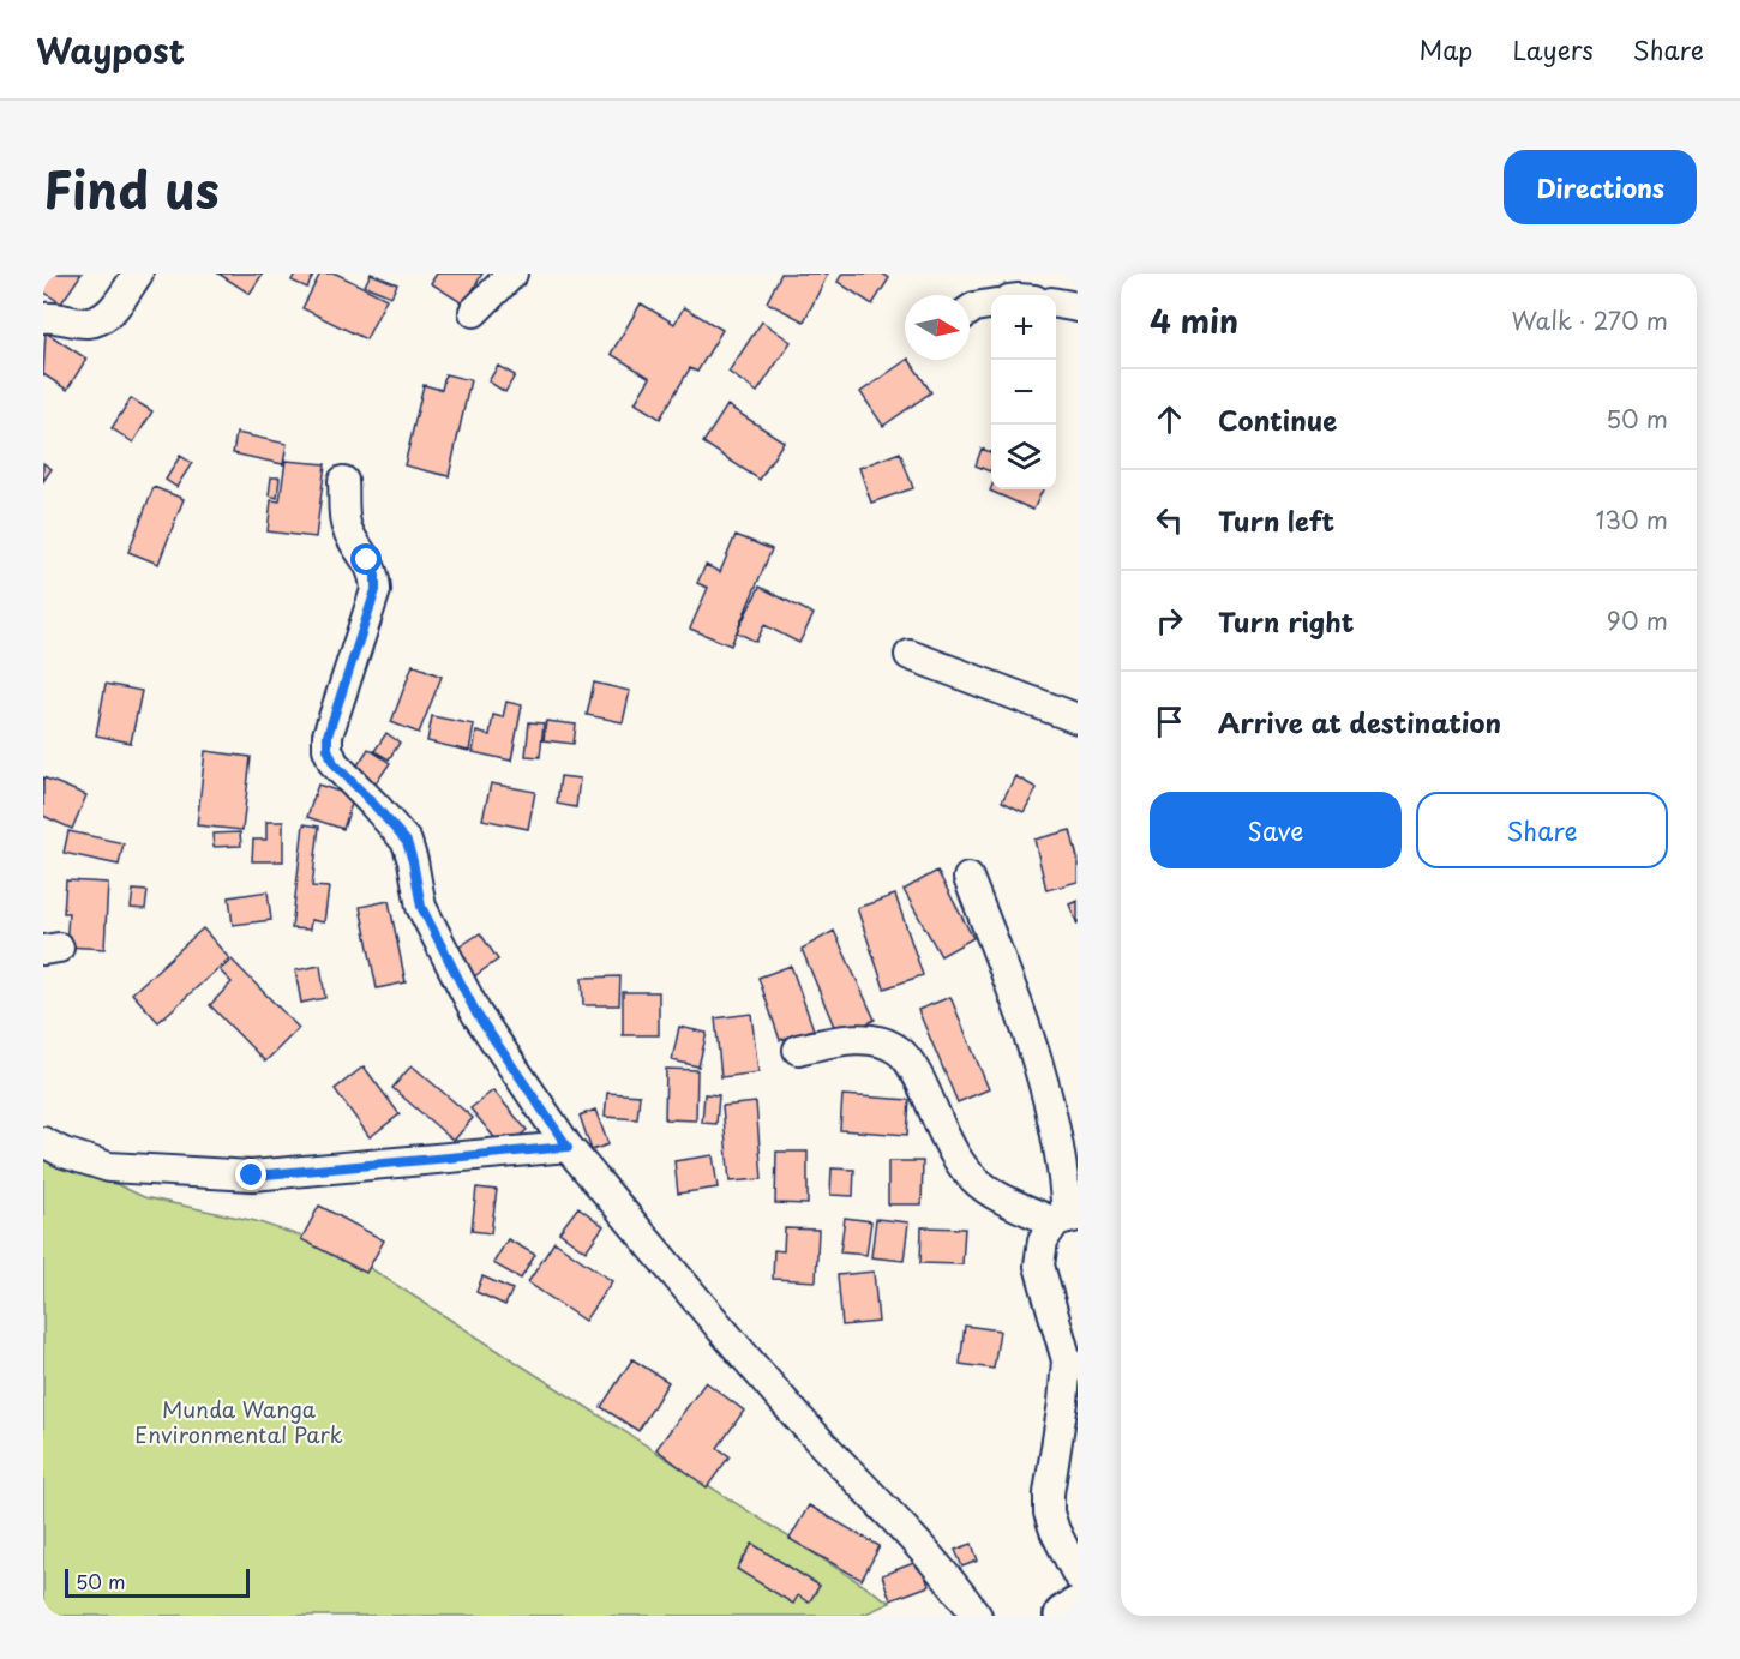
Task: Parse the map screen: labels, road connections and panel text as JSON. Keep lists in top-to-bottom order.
{
  "parks": ["Munda Wanga Environmental Park"],
  "scale_bar": "50 m",
  "north": "right",
  "page": {
    "header": "Waypost",
    "nav": ["Map", "Layers", "Share"],
    "title": "Find us",
    "buttons": [
      "Directions",
      ["Save", "Share"]
    ],
    "heading": ["4 min", "Walk · 270 m"],
    "map_buttons": ["+", "−"],
    "list": [
      ["Continue", "50 m"],
      ["Turn left", "130 m"],
      ["Turn right", "90 m"],
      "Arrive at destination"
    ],
    "scale": "50 m"
  }
}
